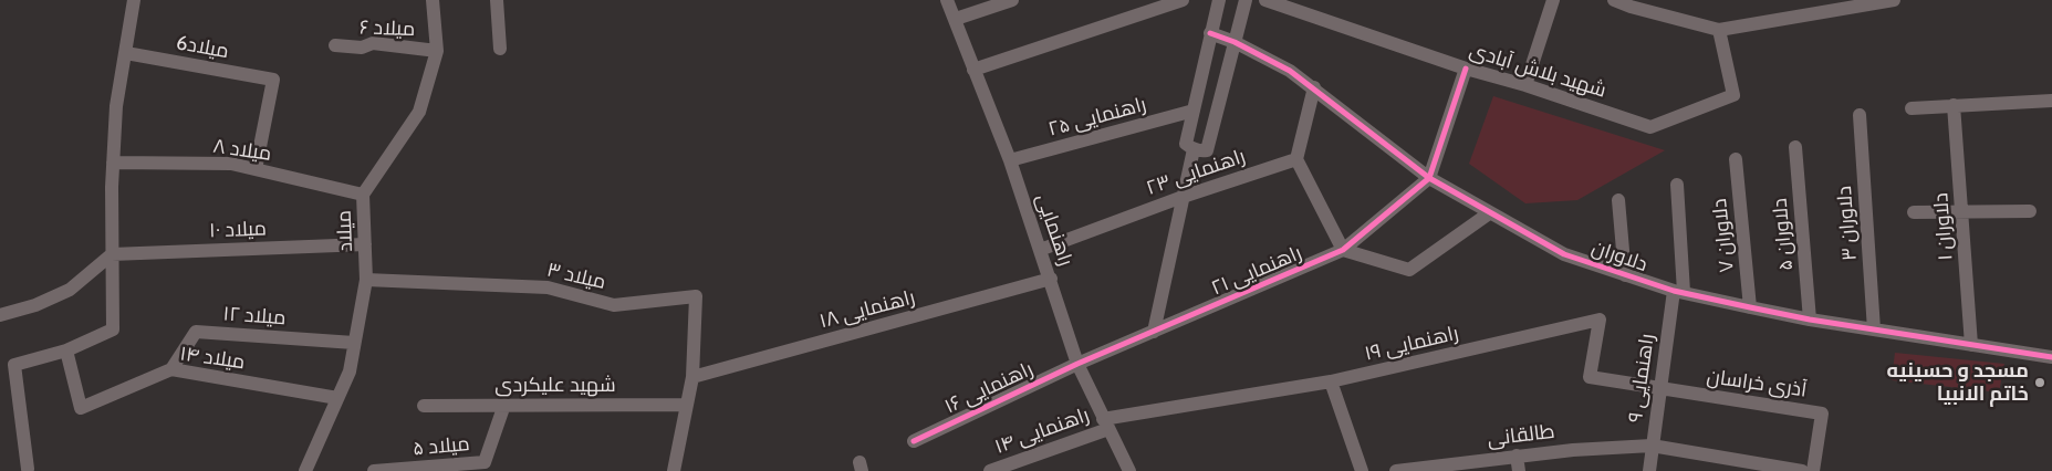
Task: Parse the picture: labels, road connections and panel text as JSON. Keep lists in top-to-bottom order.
{
  "streets": {
    "street": [
      "میلاد ۶",
      "میلاد6",
      "شهید بلاش آبادی",
      "راهنمایی ۲۵",
      "میلاد ۸",
      "راهنمایی ۲۳",
      "دلاوران ۳",
      "دلاوران ۱",
      "میلاد ۱۰",
      "راهنمایی",
      "میلاد",
      "دلاوران ۵",
      "دلاوران ۷",
      "دلاوران",
      "راهنمایی ۲۱",
      "میلاد ۳",
      "راهنمایی ۱۸",
      "میلاد ۱۲",
      "راهنمایی ۱۹",
      "میلاد ۱۴",
      "راهنمایی ۹",
      "آذری خراسان",
      "شهید علیکردی",
      "راهنمایی ۱۶",
      "راهنمایی ۱۴",
      "طالقانی",
      "میلاد ۵"
    ]
  },
  "crossings": [
    ["میلاد ۶", "میلاد"],
    ["میلاد6", "میلاد ۸"],
    ["راهنمایی ۲۵", "راهنمایی"],
    ["میلاد ۸", "میلاد"],
    ["راهنمایی ۲۳", "راهنمایی"],
    ["دلاوران ۳", "دلاوران"],
    ["دلاوران ۱", "دلاوران"],
    ["میلاد ۱۰", "میلاد"],
    ["راهنمایی", "راهنمایی ۲۱"],
    ["راهنمایی", "راهنمایی ۱۸"],
    ["راهنمایی", "راهنمایی ۱۹"],
    ["راهنمایی", "راهنمایی ۱۶"],
    ["راهنمایی", "راهنمایی ۱۴"],
    ["میلاد", "میلاد ۳"],
    ["میلاد", "میلاد ۱۲"],
    ["میلاد", "میلاد ۱۴"],
    ["دلاوران ۵", "دلاوران"],
    ["دلاوران ۷", "دلاوران"],
    ["دلاوران", "راهنمایی ۲۱"],
    ["دلاوران", "راهنمایی ۹"],
    ["راهنمایی ۲۱", "راهنمایی ۱۶"],
    ["میلاد ۳", "راهنمایی ۱۸"],
    ["میلاد ۱۲", "میلاد ۱۴"],
    ["راهنمایی ۱۹", "راهنمایی ۹"],
    ["راهنمایی ۱۹", "آذری خراسان"],
    ["راهنمایی ۱۹", "راهنمایی ۱۴"],
    ["راهنمایی ۹", "آذری خراسان"],
    ["راهنمایی ۹", "طالقانی"],
    ["شهید علیکردی", "میلاد ۵"]
  ],
  "places": ["مسجد و حسینیه خاتم الانبیا"]
}
